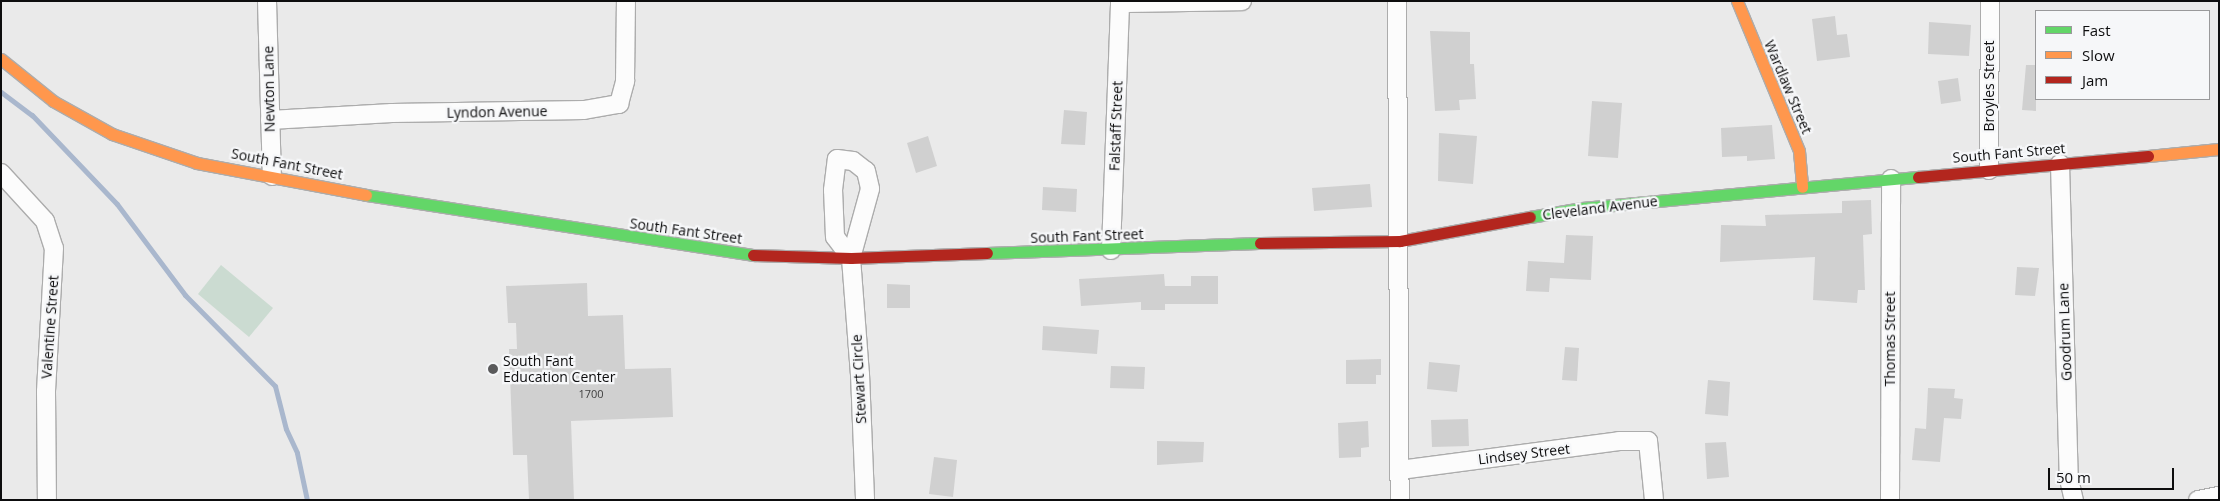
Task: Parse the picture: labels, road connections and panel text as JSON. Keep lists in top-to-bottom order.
{
  "streets": {
    "street": [
      "Broyles Street",
      "Wardlaw Street",
      "Newton Lane",
      "Lyndon Avenue",
      "Falstaff Street",
      "South Fant Street",
      "Cleveland Avenue",
      "Valentine Street",
      "Goodrum Lane",
      "Thomas Street",
      "Stewart Circle",
      "Lindsey Street"
    ]
  },
  "crossings": [
    ["Broyles Street", "South Fant Street"],
    ["Wardlaw Street", "South Fant Street"],
    ["Wardlaw Street", "Cleveland Avenue"],
    ["Newton Lane", "Lyndon Avenue"],
    ["Newton Lane", "South Fant Street"],
    ["Falstaff Street", "South Fant Street"],
    ["South Fant Street", "Cleveland Avenue"],
    ["South Fant Street", "Goodrum Lane"],
    ["South Fant Street", "Thomas Street"],
    ["South Fant Street", "Stewart Circle"]
  ],
  "places": ["South Fant Education Center"],
  "house_numbers": ["1700"],
  "legend": ["Fast", "Slow", "Jam"],
  "scale_bar": "50 m"
}
